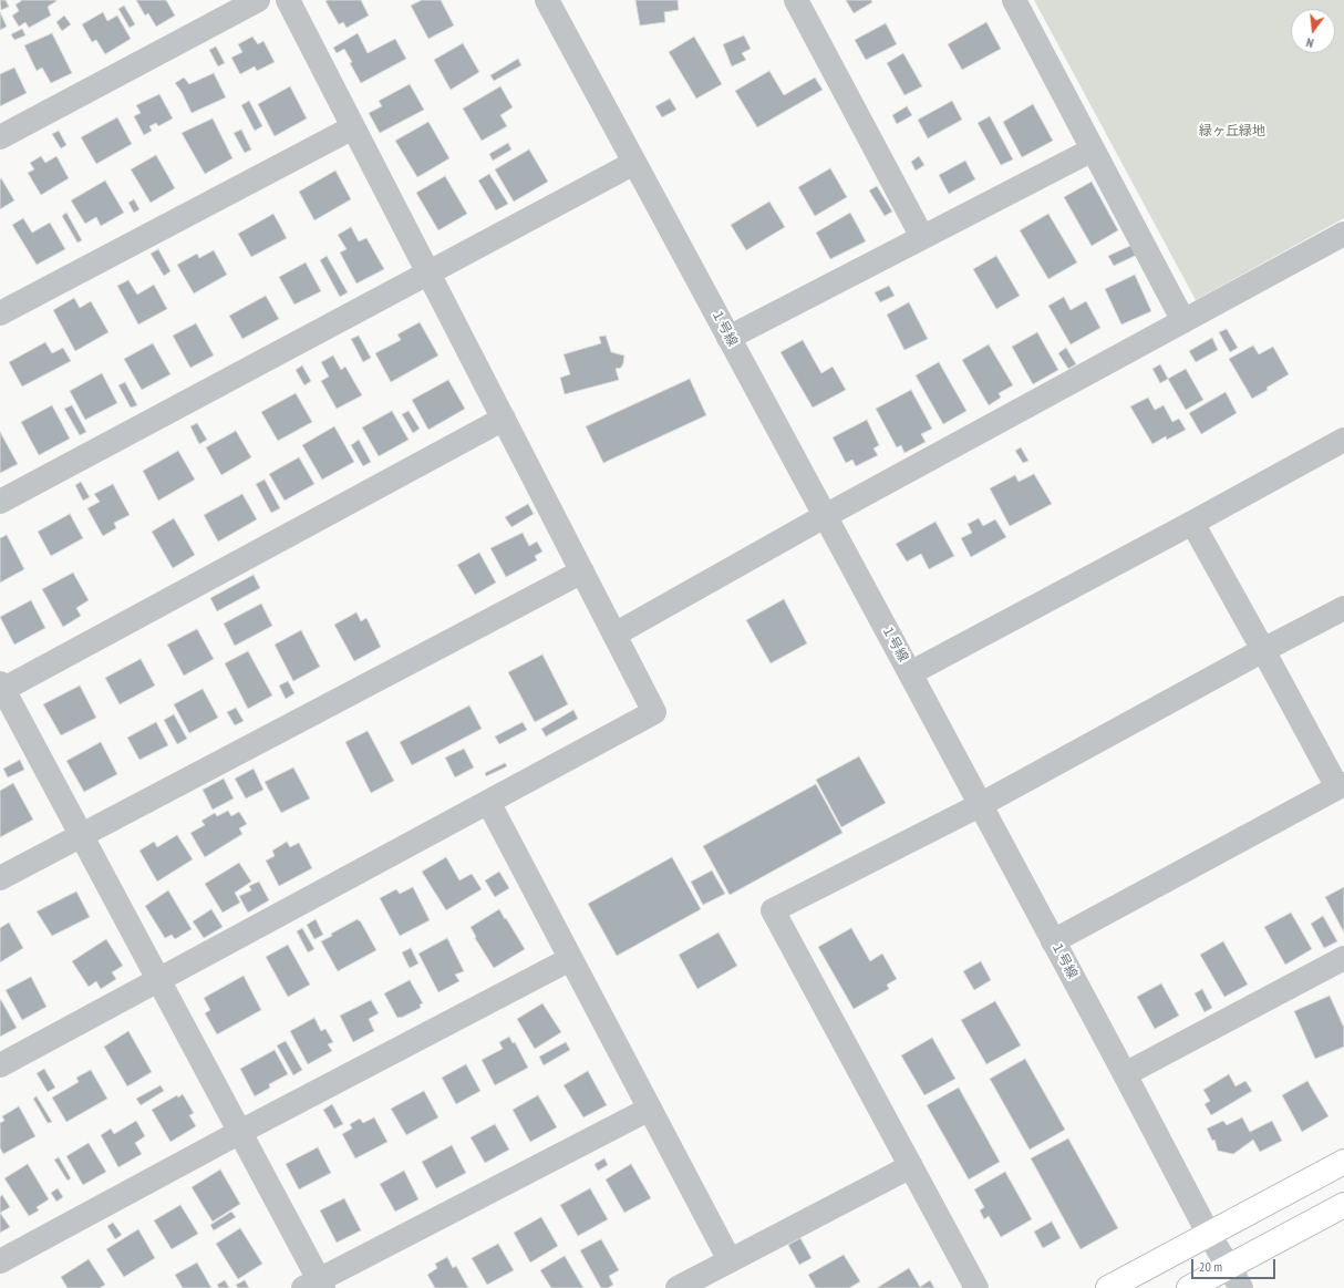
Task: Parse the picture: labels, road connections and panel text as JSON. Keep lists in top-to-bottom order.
{
  "streets": {
    "street": ["１号線"]
  },
  "parks": ["緑ヶ丘緑地"],
  "scale_bar": "20 m",
  "north": "bottom"
}
